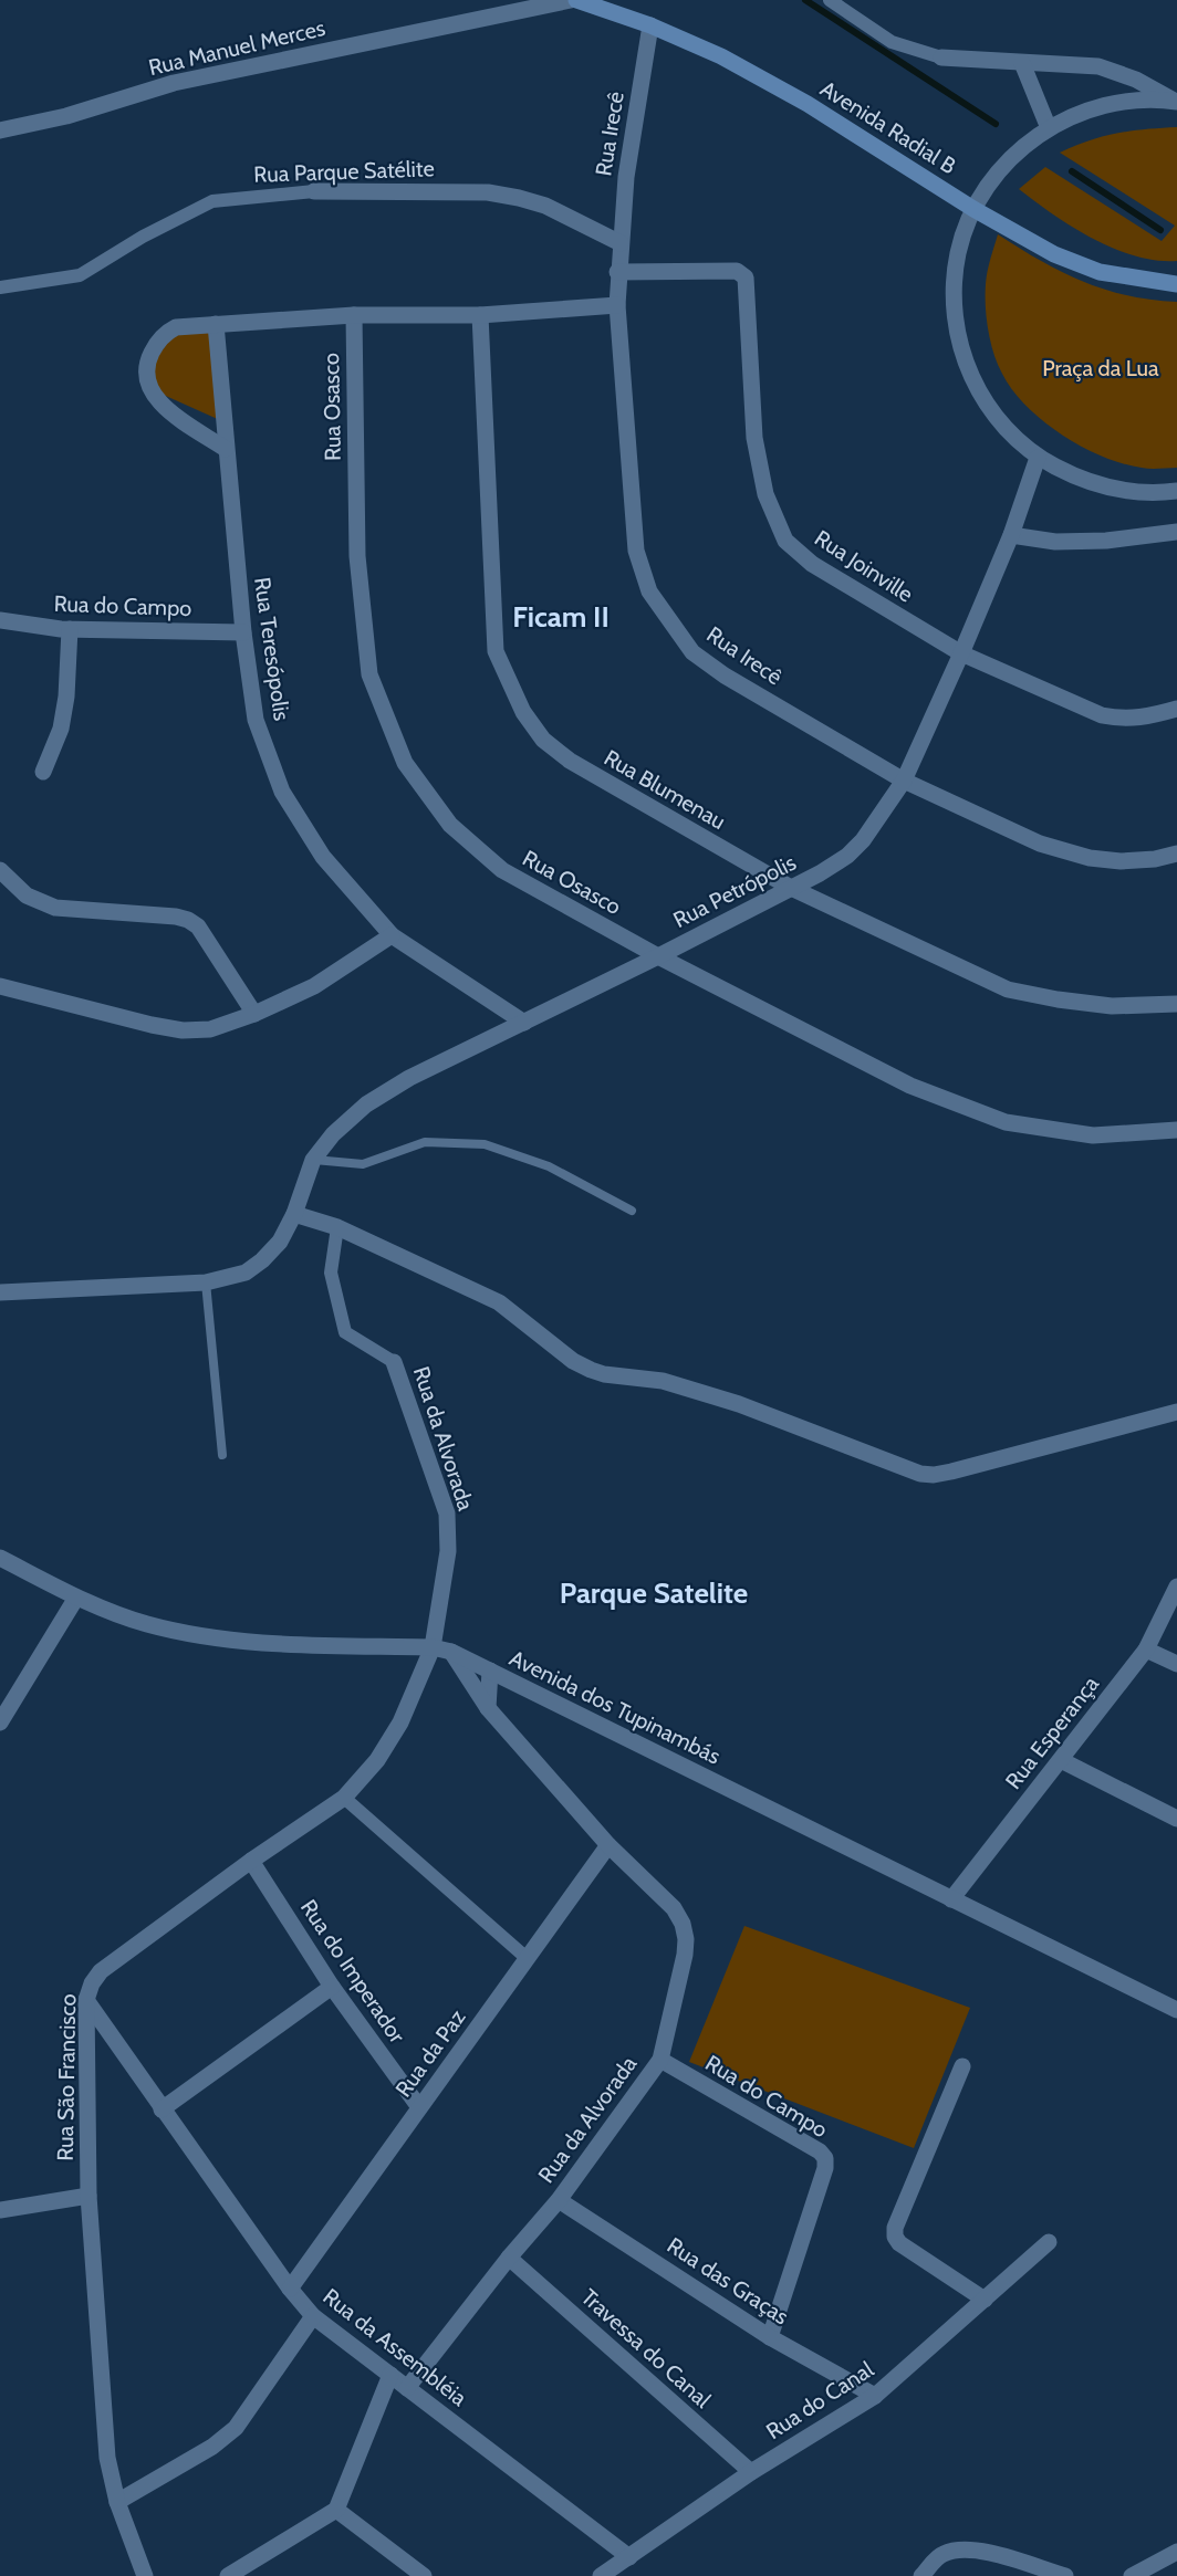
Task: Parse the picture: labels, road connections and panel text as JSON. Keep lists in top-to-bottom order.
{
  "streets": {
    "main road": ["Avenida Radial B"],
    "street": [
      "Rua Manuel Merces",
      "Rua Irecê",
      "Rua Parque Satélite",
      "Rua Osasco",
      "Rua Joinville",
      "Rua do Campo",
      "Rua Teresópolis",
      "Rua Blumenau",
      "Rua Petrópolis",
      "Rua da Alvorada",
      "Avenida dos Tupinambás",
      "Rua Esperança",
      "Rua do Imperador",
      "Rua da Paz",
      "Rua São Francisco",
      "Rua das Graças",
      "Rua da Assembléia",
      "Travessa do Canal",
      "Rua do Canal"
    ]
  },
  "crossings": [
    ["Avenida Radial B", "Rua Irecê"],
    ["Rua Irecê", "Rua Parque Satélite"],
    ["Rua Irecê", "Rua Joinville"],
    ["Rua Irecê", "Rua Petrópolis"],
    ["Rua Osasco", "Rua Petrópolis"],
    ["Rua Joinville", "Rua Petrópolis"],
    ["Rua do Campo", "Rua Teresópolis"],
    ["Rua do Campo", "Rua da Alvorada"],
    ["Rua do Campo", "Rua das Graças"],
    ["Rua Teresópolis", "Rua Petrópolis"],
    ["Rua Blumenau", "Rua Petrópolis"],
    ["Rua da Alvorada", "Avenida dos Tupinambás"],
    ["Rua da Alvorada", "Rua da Paz"],
    ["Rua da Alvorada", "Rua São Francisco"],
    ["Rua da Alvorada", "Rua das Graças"],
    ["Rua da Alvorada", "Rua da Assembléia"],
    ["Rua da Alvorada", "Travessa do Canal"],
    ["Avenida dos Tupinambás", "Rua Esperança"],
    ["Avenida dos Tupinambás", "Rua São Francisco"],
    ["Rua do Imperador", "Rua da Paz"],
    ["Rua do Imperador", "Rua São Francisco"],
    ["Rua da Paz", "Rua da Assembléia"],
    ["Rua São Francisco", "Rua da Assembléia"],
    ["Rua das Graças", "Rua do Canal"],
    ["Rua da Assembléia", "Rua do Canal"],
    ["Travessa do Canal", "Rua do Canal"]
  ],
  "districts": ["Ficam II", "Parque Satelite"],
  "parks": ["Praça da Lua"]
}
